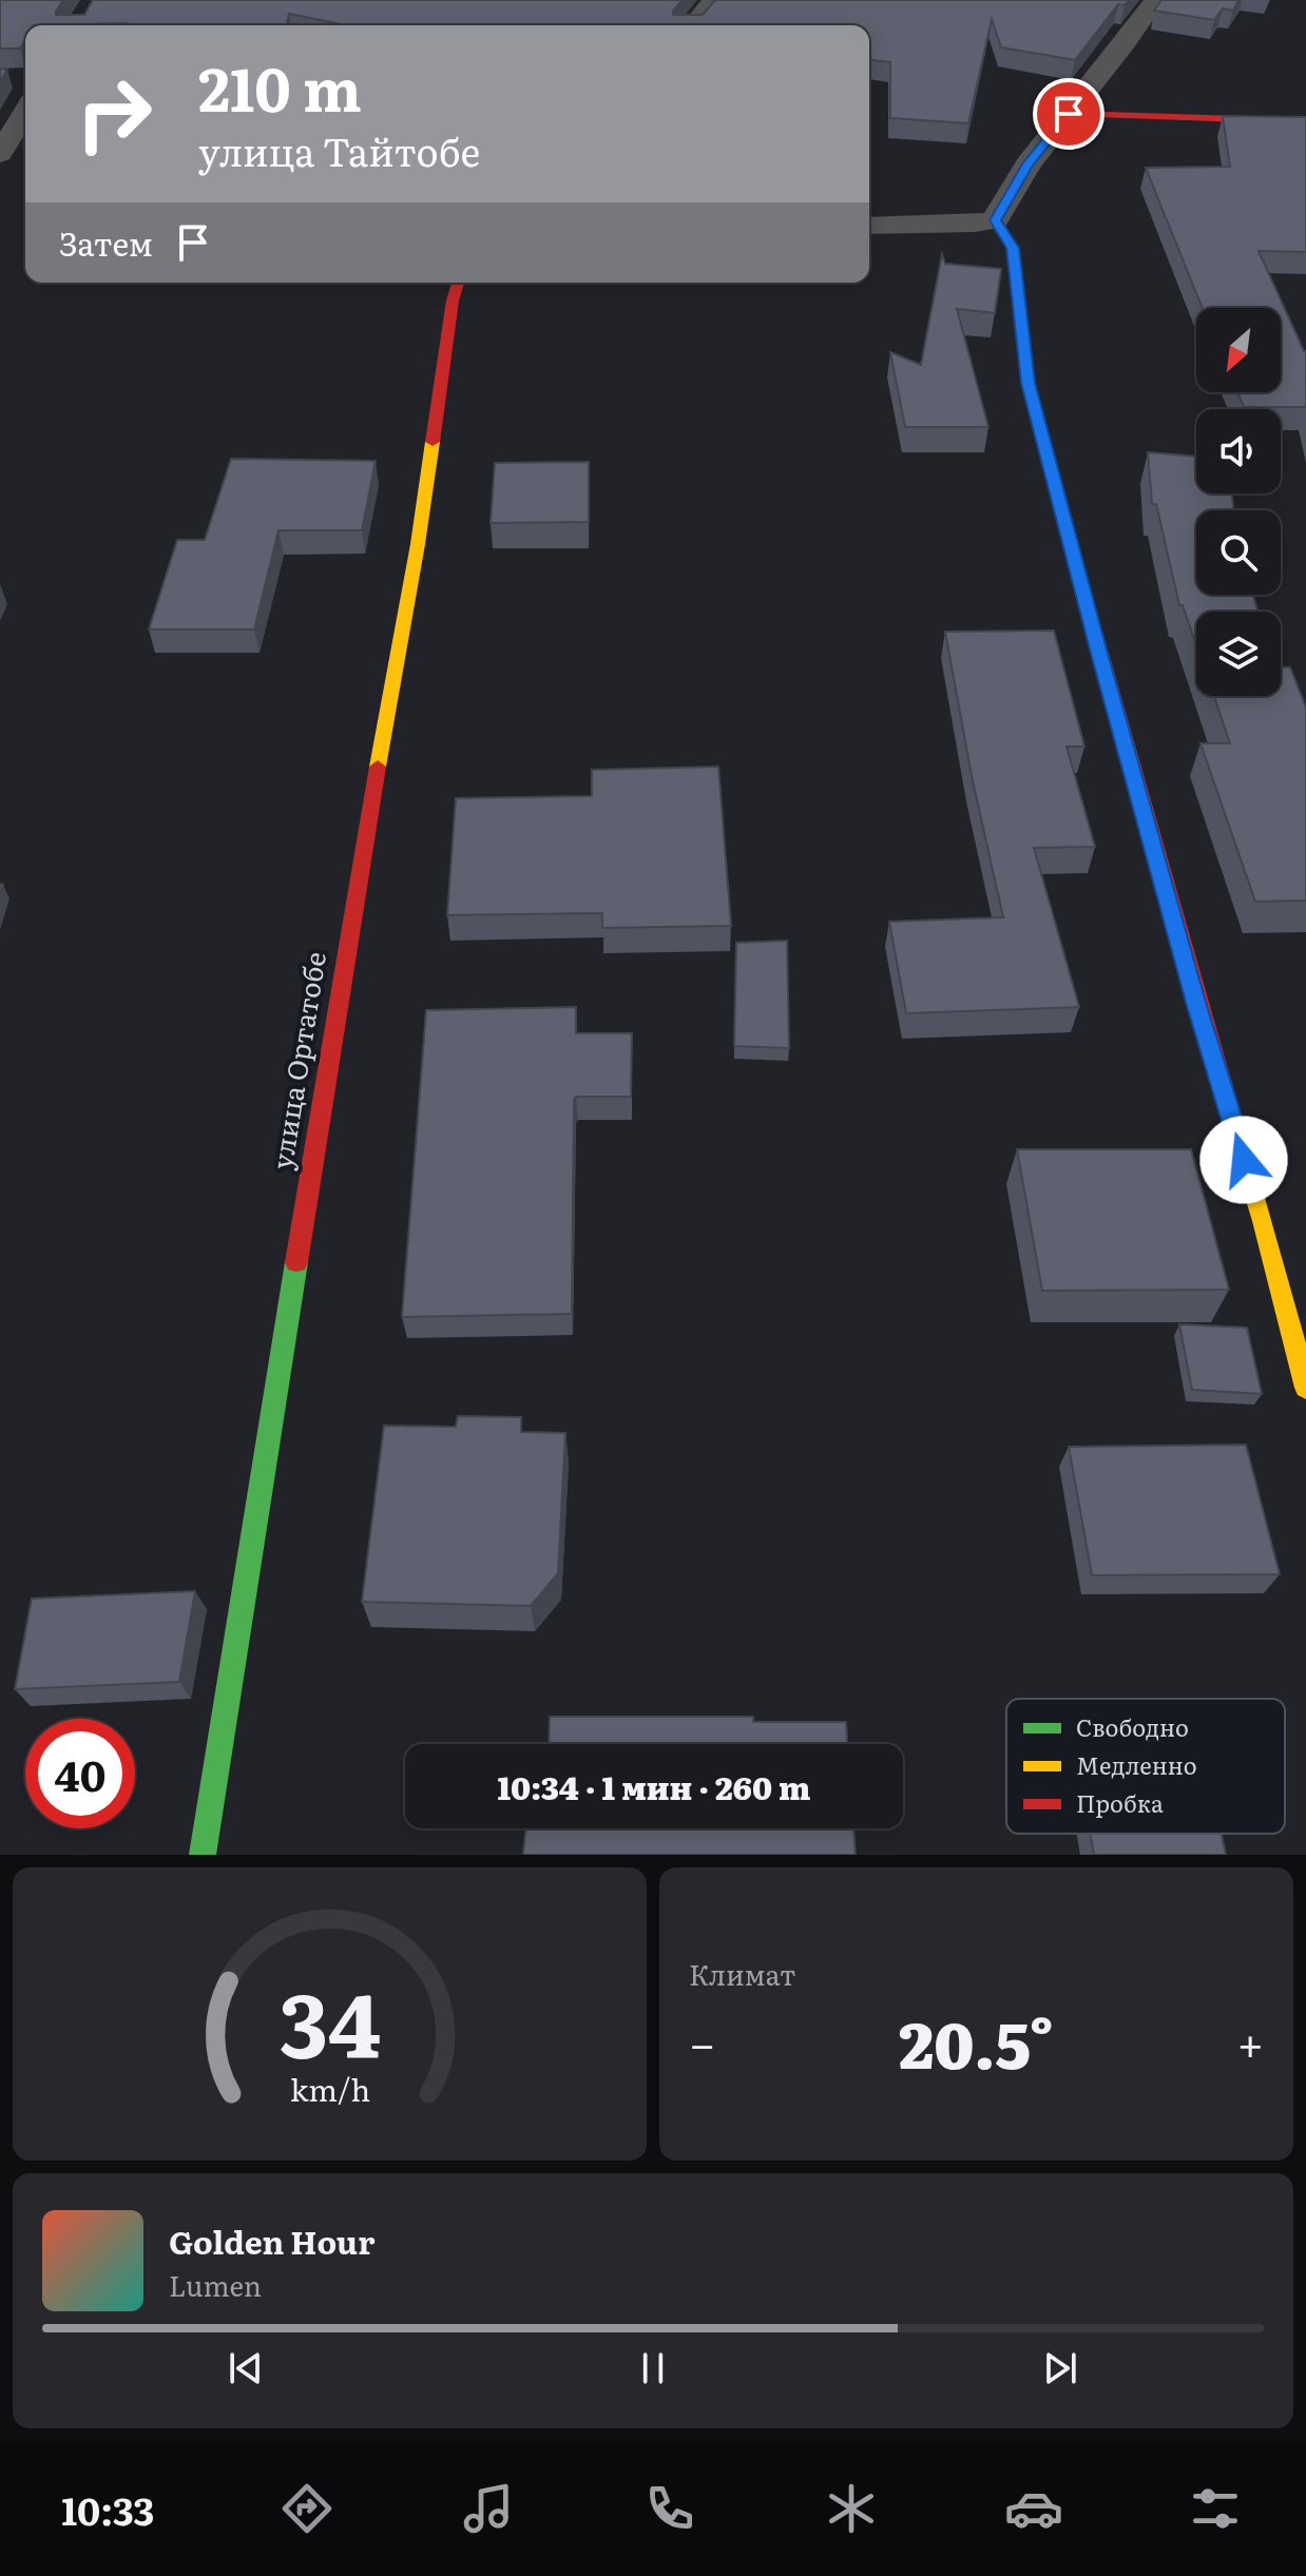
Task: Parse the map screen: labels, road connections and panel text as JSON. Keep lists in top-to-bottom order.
{
  "streets": {
    "street": ["улица Ортатобе"]
  },
  "legend": ["Свободно", "Медленно", "Пробка"],
  "north": "bottom left",
  "page": {
    "turn": ["210 m", "улица Тайтобе"],
    "then": "Затем",
    "limit": "40",
    "trip": "10:34 · 1 мин · 260 m",
    "tile": "Климат",
    "heat": ["−", "20.5°", "+"],
    "song": ["Golden Hour", "Lumen"],
    "tabs": "10:33",
    "gauge": ["34", "km/h"]
  }
}
